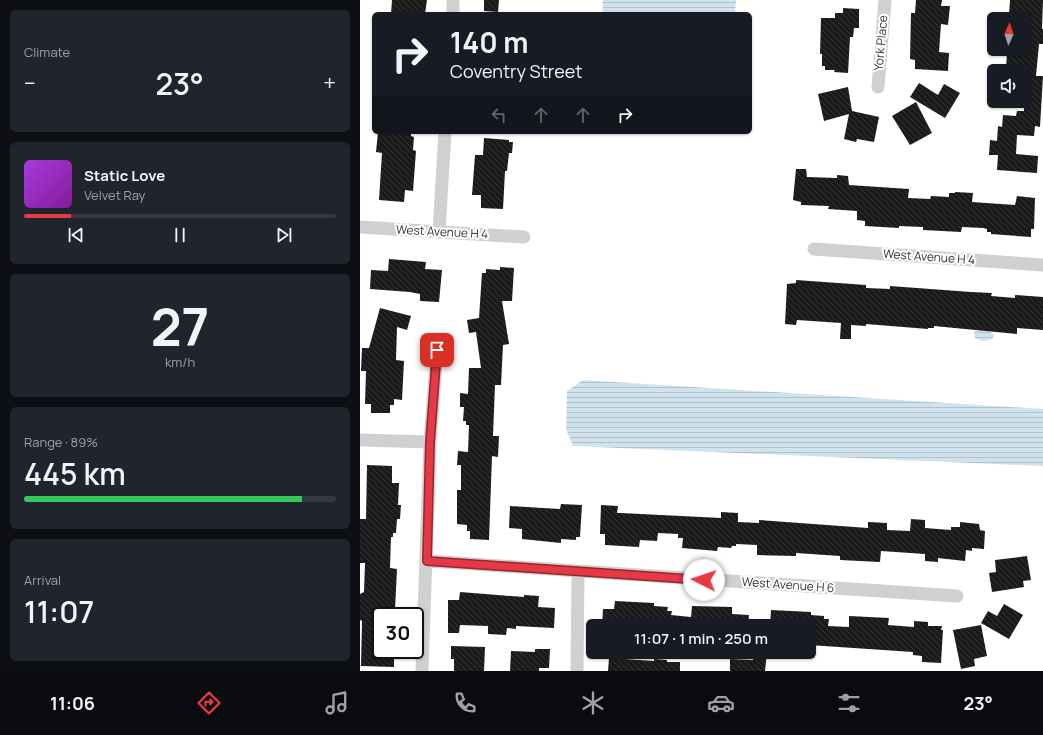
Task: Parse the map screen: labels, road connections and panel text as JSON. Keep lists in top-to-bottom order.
{
  "streets": {
    "street": ["York Place", "West Avenue H 4", "West Avenue H 6"]
  },
  "north": "top",
  "page": {
    "tile": [
      "Climate",
      ["27", "km/h"],
      ["Range · 89%", "445 km"],
      ["Arrival", "11:07"]
    ],
    "turn": ["140 m", "Coventry Street"],
    "heat": ["−", "23°", "+"],
    "song": ["Static Love", "Velvet Ray"],
    "limit": "30",
    "trip": "11:07 · 1 min · 250 m",
    "tabs": ["11:06", "23°"]
  }
}
